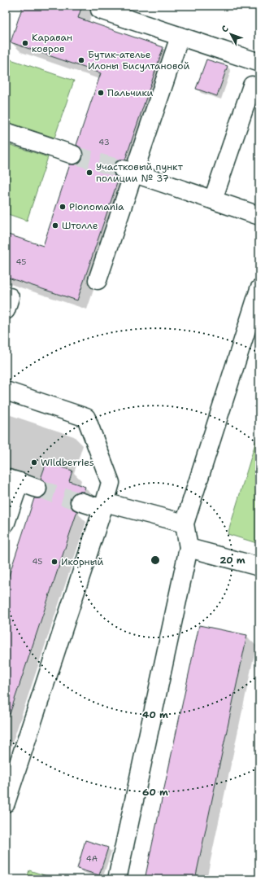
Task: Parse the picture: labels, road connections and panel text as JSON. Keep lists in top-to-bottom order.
{
  "places": [
    "Караван ковров",
    "Бутик-ателье Илоны Бисултановой",
    "Пальчики",
    "Участковый пункт полиции № 37",
    "Pionomania",
    "Штолле",
    "Wildberries",
    "Икорный"
  ],
  "house_numbers": [
    "43",
    "45",
    "45",
    "4А"
  ],
  "north": "top left",
  "rings": ["20 m", "40 m", "60 m"]
}
